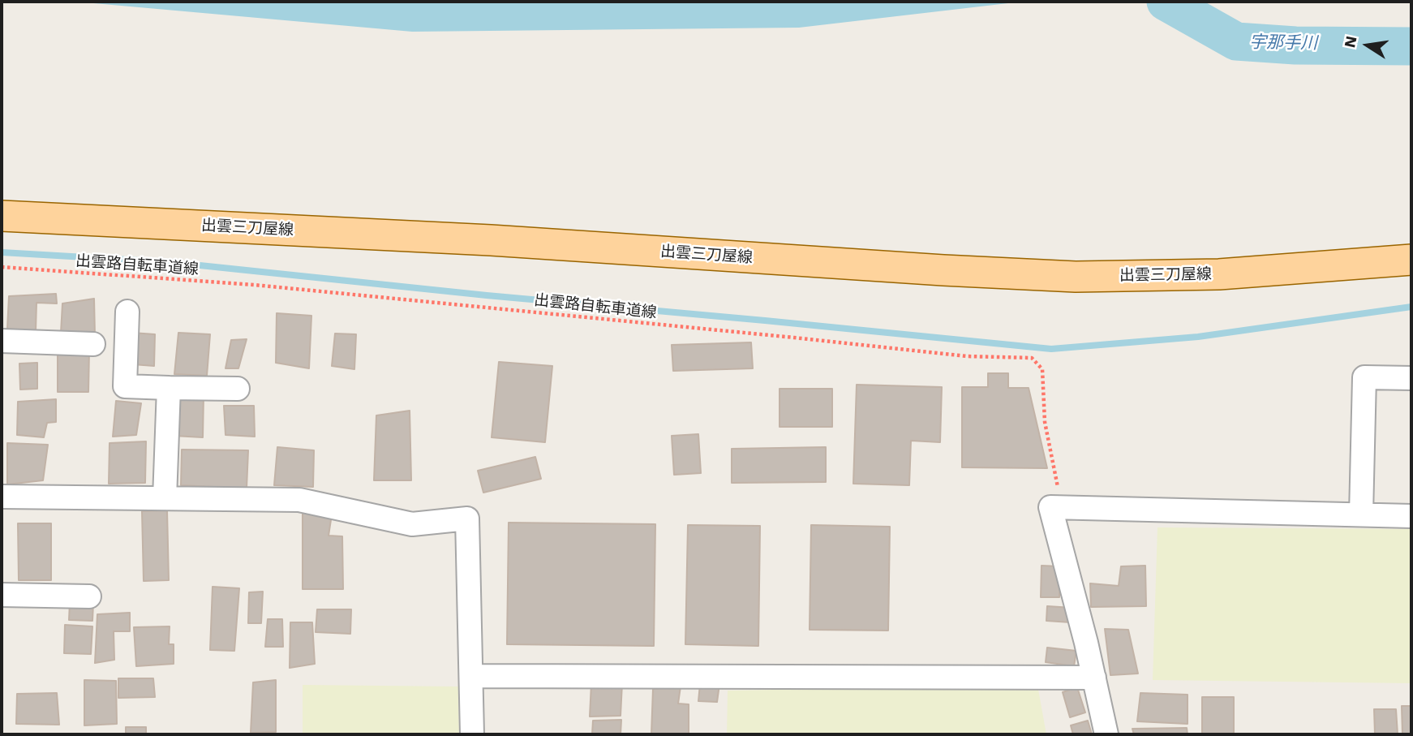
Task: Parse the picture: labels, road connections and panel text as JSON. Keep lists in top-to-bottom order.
{
  "streets": {
    "main road": ["出雲三刀屋線"],
    "path": ["出雲路自転車道線"]
  },
  "water": ["宇那手川"],
  "north": "left"
}
